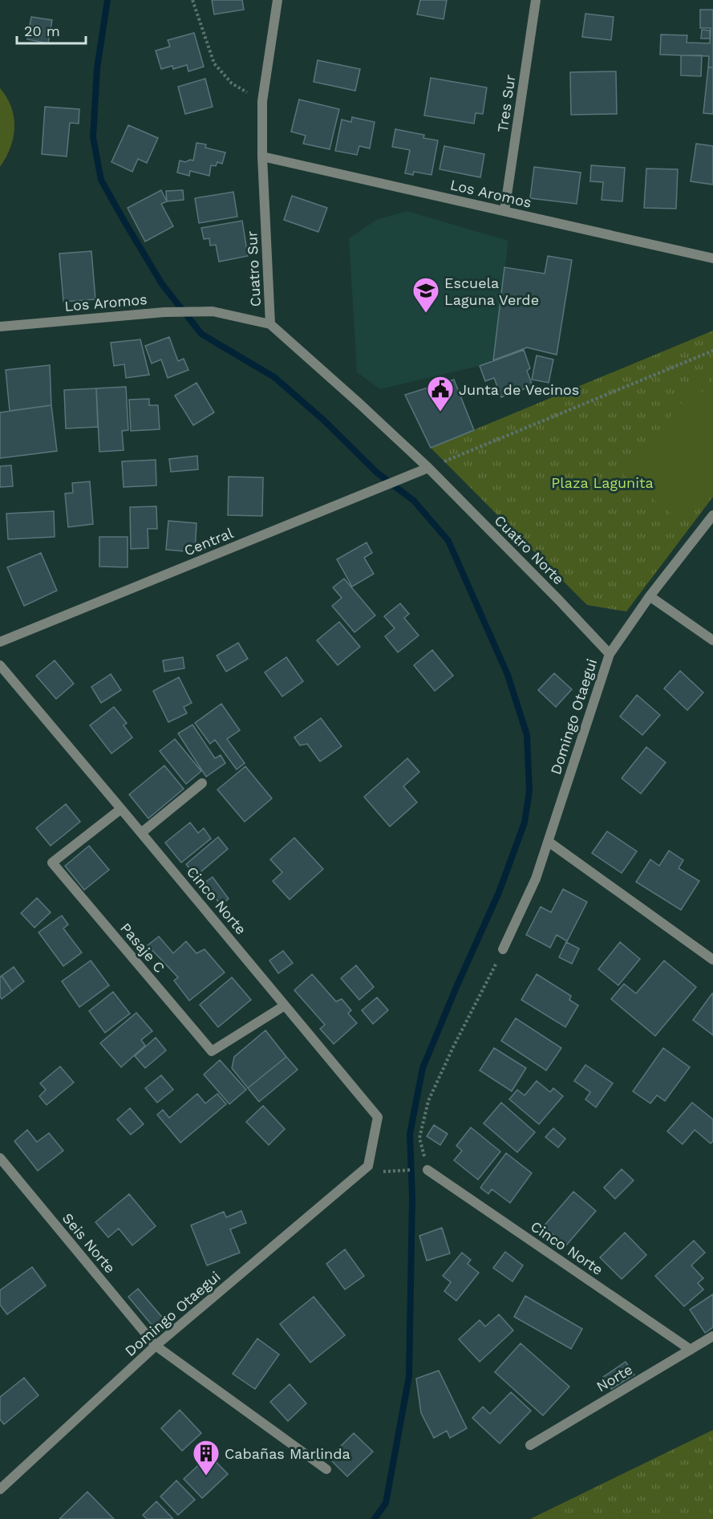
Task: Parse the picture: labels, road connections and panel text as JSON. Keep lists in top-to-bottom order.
{
  "streets": {
    "street": [
      "Tres Sur",
      "Los Aromos",
      "Cuatro Sur",
      "Central",
      "Cuatro Norte",
      "Domingo Otaegui",
      "Cinco Norte",
      "Pasaje C",
      "Seis Norte",
      "Norte"
    ]
  },
  "crossings": [
    ["Tres Sur", "Los Aromos"],
    ["Los Aromos", "Cuatro Sur"],
    ["Cuatro Sur", "Central"],
    ["Cuatro Sur", "Cuatro Norte"],
    ["Central", "Cuatro Norte"],
    ["Cuatro Norte", "Domingo Otaegui"],
    ["Domingo Otaegui", "Cinco Norte"],
    ["Domingo Otaegui", "Seis Norte"],
    ["Cinco Norte", "Pasaje C"],
    ["Cinco Norte", "Norte"]
  ],
  "parks": ["Plaza Lagunita"],
  "places": {
    "school or university": ["Escuela Laguna Verde"],
    "public building": ["Junta de Vecinos"],
    "building": ["Cabañas Marlinda"]
  },
  "scale_bar": "20 m"
}
